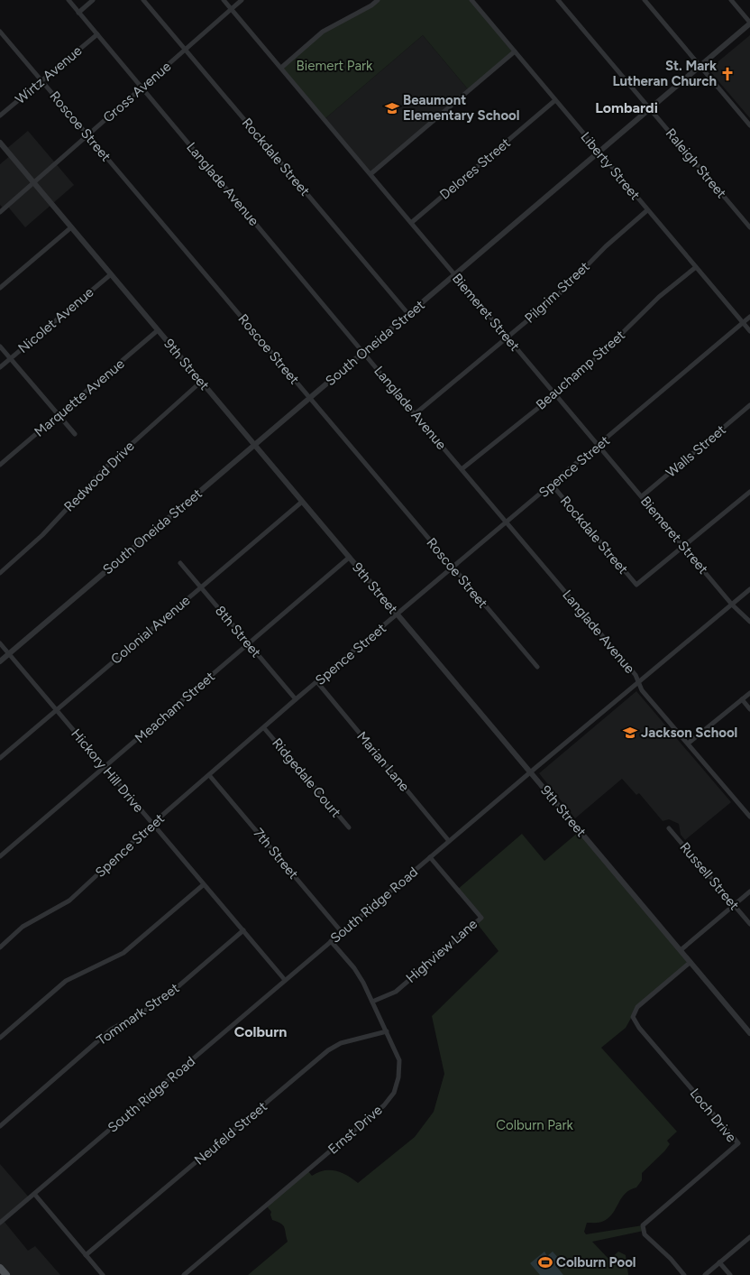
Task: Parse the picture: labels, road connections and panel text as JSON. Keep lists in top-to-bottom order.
{
  "streets": {
    "street": [
      "Wirtz Avenue",
      "Gross Avenue",
      "Roscoe Street",
      "Rockdale Street",
      "Raleigh Street",
      "Liberty Street",
      "Delores Street",
      "Langlade Avenue",
      "Pilgrim Street",
      "Biemeret Street",
      "Nicolet Avenue",
      "South Oneida Street",
      "9th Street",
      "Beauchamp Street",
      "Marquette Avenue",
      "Walls Street",
      "Spence Street",
      "Redwood Drive",
      "Colonial Avenue",
      "8th Street",
      "Meacham Street",
      "Marian Lane",
      "Hickory Hill Drive",
      "Ridgedale Court",
      "7th Street",
      "Russell Street",
      "South Ridge Road",
      "Highview Lane",
      "Tommark Street",
      "Loch Drive",
      "Ernst Drive",
      "Neufeld Street"
    ]
  },
  "crossings": [
    ["Wirtz Avenue", "Roscoe Street"],
    ["Wirtz Avenue", "Langlade Avenue"],
    ["Gross Avenue", "Roscoe Street"],
    ["Gross Avenue", "Rockdale Street"],
    ["Gross Avenue", "Langlade Avenue"],
    ["Gross Avenue", "Biemeret Street"],
    ["Gross Avenue", "9th Street"],
    ["Roscoe Street", "South Oneida Street"],
    ["Roscoe Street", "Spence Street"],
    ["Rockdale Street", "Biemeret Street"],
    ["Rockdale Street", "South Oneida Street"],
    ["Rockdale Street", "Spence Street"],
    ["Raleigh Street", "South Oneida Street"],
    ["Liberty Street", "Delores Street"],
    ["Liberty Street", "Pilgrim Street"],
    ["Liberty Street", "South Oneida Street"],
    ["Liberty Street", "Beauchamp Street"],
    ["Liberty Street", "Spence Street"],
    ["Delores Street", "Biemeret Street"],
    ["Langlade Avenue", "Pilgrim Street"],
    ["Langlade Avenue", "South Oneida Street"],
    ["Langlade Avenue", "Beauchamp Street"],
    ["Langlade Avenue", "Spence Street"],
    ["Langlade Avenue", "South Ridge Road"],
    ["Pilgrim Street", "Biemeret Street"],
    ["Biemeret Street", "South Oneida Street"],
    ["Biemeret Street", "Beauchamp Street"],
    ["Biemeret Street", "Walls Street"],
    ["Biemeret Street", "Spence Street"],
    ["Biemeret Street", "South Ridge Road"],
    ["Nicolet Avenue", "9th Street"],
    ["South Oneida Street", "9th Street"],
    ["South Oneida Street", "Hickory Hill Drive"],
    ["9th Street", "Marquette Avenue"],
    ["9th Street", "Spence Street"],
    ["9th Street", "Redwood Drive"],
    ["9th Street", "Colonial Avenue"],
    ["9th Street", "Meacham Street"],
    ["9th Street", "South Ridge Road"],
    ["9th Street", "Loch Drive"],
    ["Spence Street", "8th Street"],
    ["Spence Street", "Marian Lane"],
    ["Spence Street", "Hickory Hill Drive"],
    ["Spence Street", "Ridgedale Court"],
    ["Spence Street", "7th Street"],
    ["Colonial Avenue", "8th Street"],
    ["Colonial Avenue", "Hickory Hill Drive"],
    ["8th Street", "Meacham Street"],
    ["Meacham Street", "Hickory Hill Drive"],
    ["Marian Lane", "South Ridge Road"],
    ["Hickory Hill Drive", "South Ridge Road"],
    ["Hickory Hill Drive", "Tommark Street"],
    ["7th Street", "South Ridge Road"],
    ["South Ridge Road", "Highview Lane"],
    ["South Ridge Road", "Ernst Drive"],
    ["Highview Lane", "Ernst Drive"],
    ["Ernst Drive", "Neufeld Street"]
  ],
  "districts": ["Lombardi", "Colburn"],
  "parks": ["Biemert Park", "Colburn Park"],
  "places": {
    "church": ["St. Mark Lutheran Church"],
    "school or university": ["Beaumont Elementary School", "Jackson School"],
    "sports": ["Colburn Pool"]
  }
}
